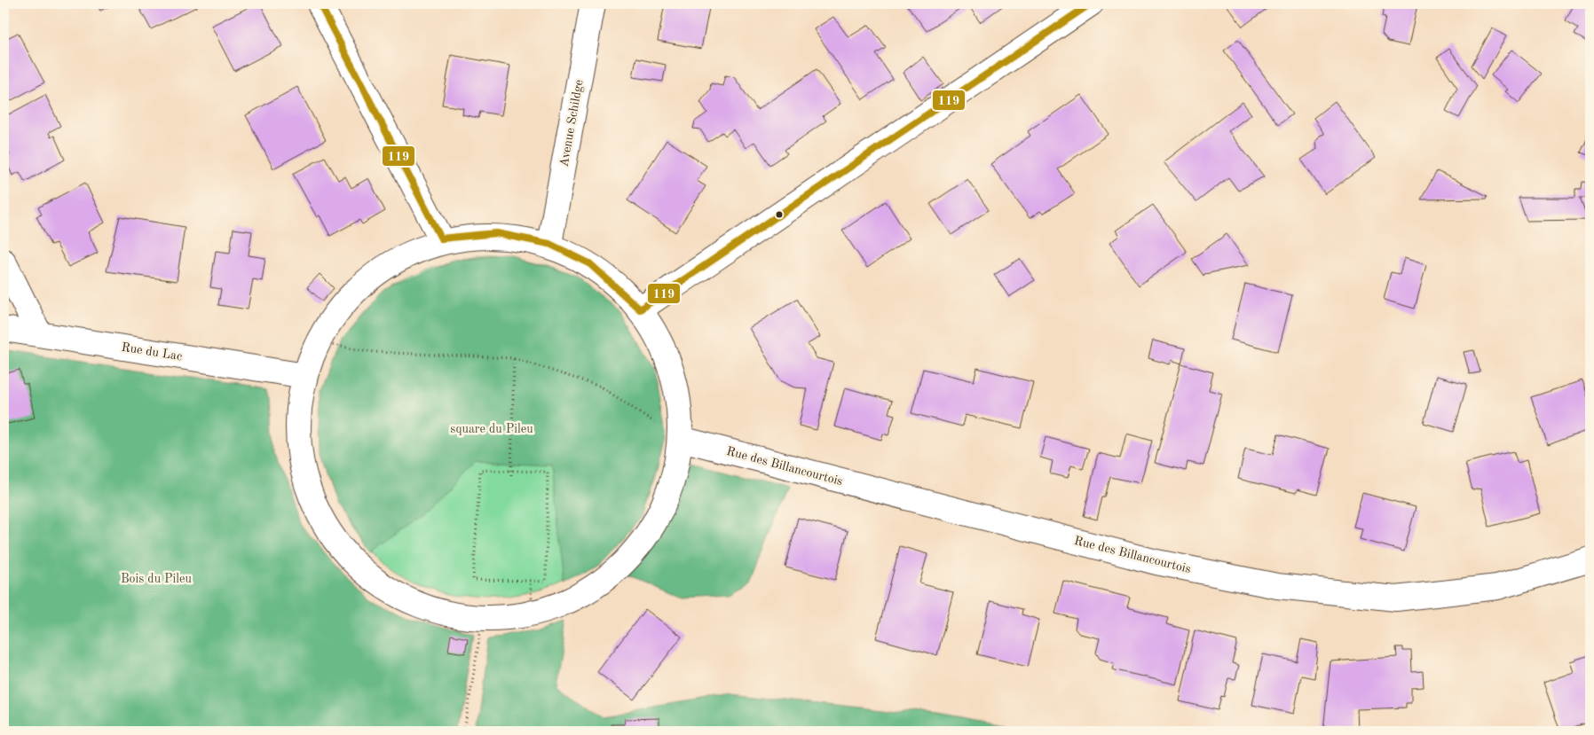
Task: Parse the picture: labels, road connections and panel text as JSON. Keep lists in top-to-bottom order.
{
  "streets": {
    "street": ["Avenue Schildge", "Rue du Lac", "Rue des Billancourtois"]
  },
  "parks": ["square du Pileu", "Bois du Pileu"],
  "lines": ["transit line 119"]
}
